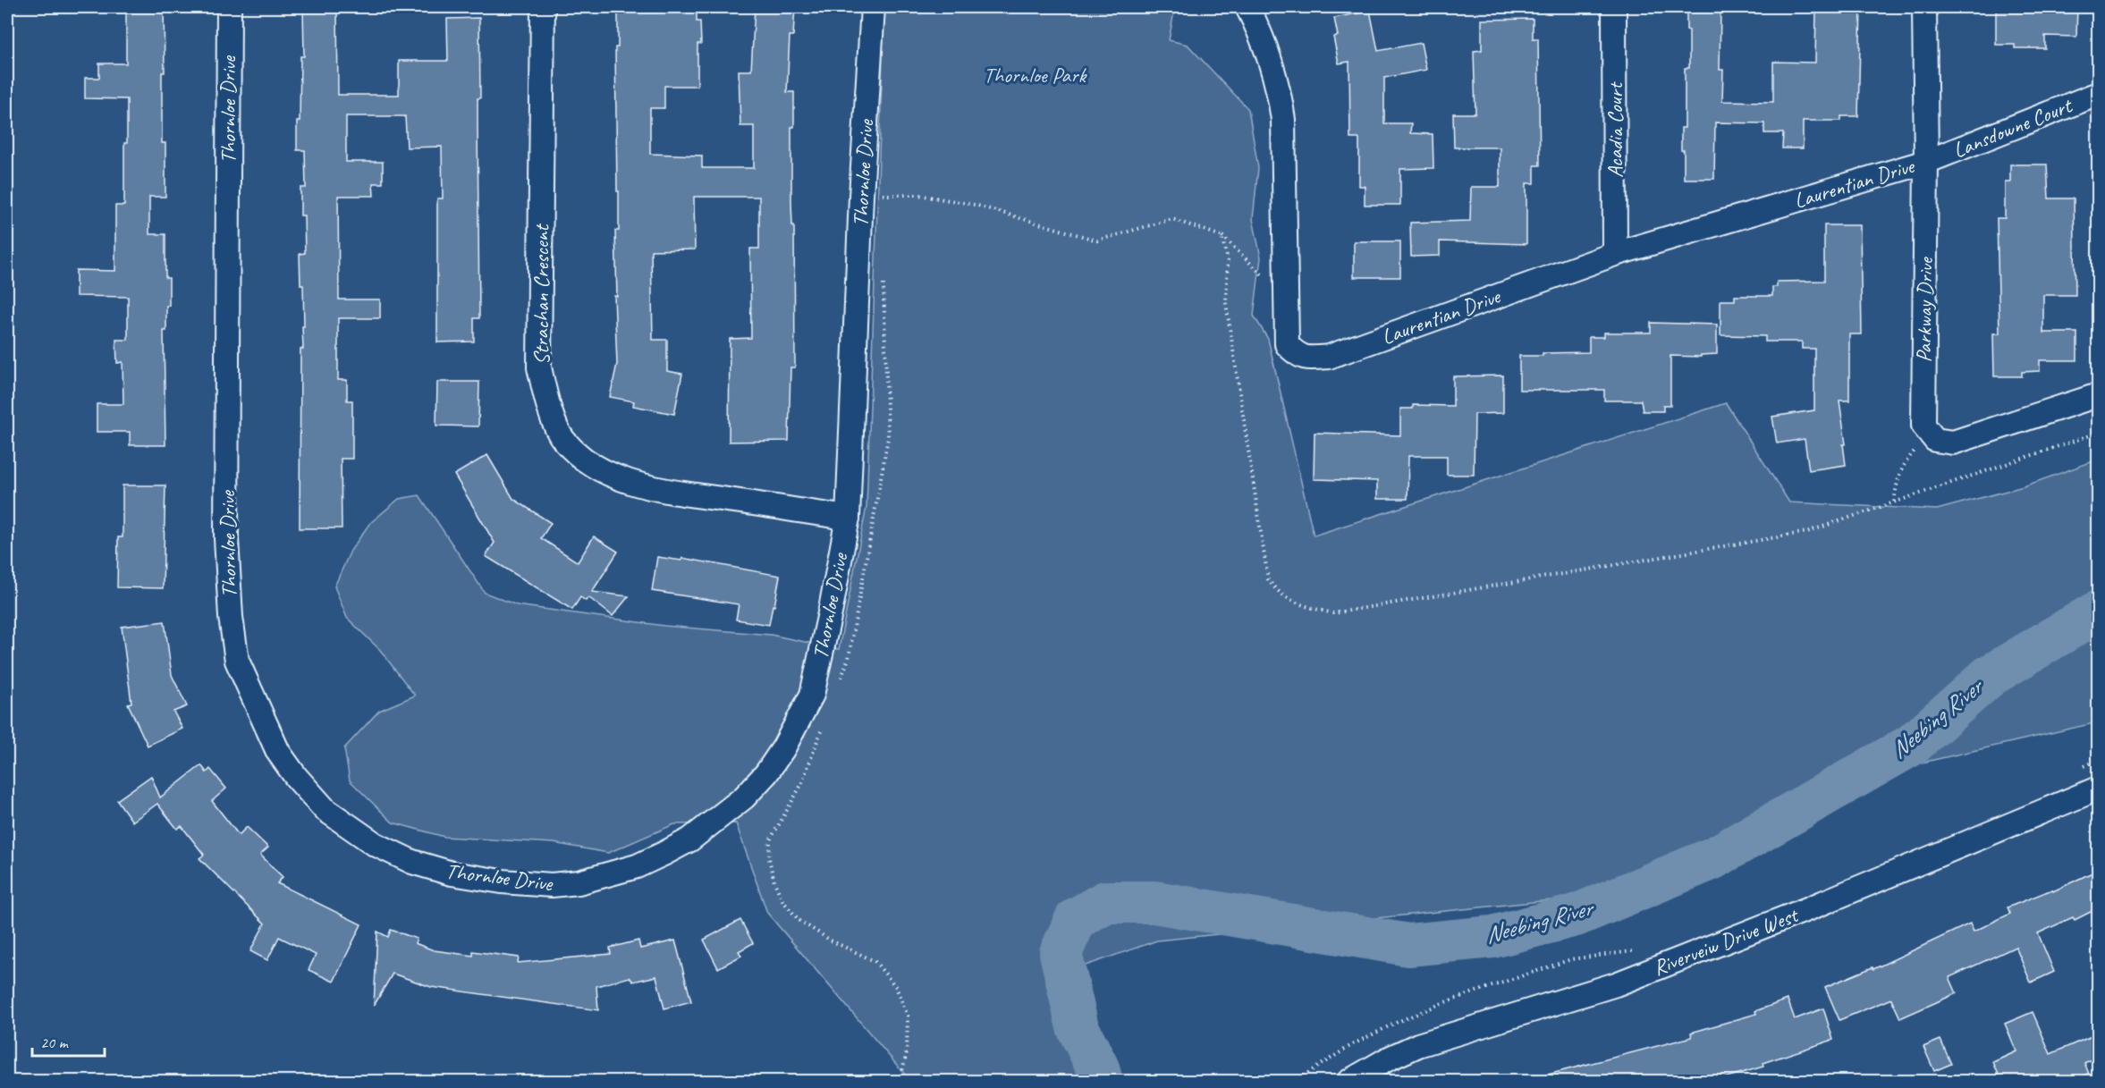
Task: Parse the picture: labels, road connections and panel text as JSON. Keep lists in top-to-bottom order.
{
  "streets": {
    "street": [
      "Thornloe Drive",
      "Lansdowne Court",
      "Acadia Court",
      "Laurentian Drive",
      "Strachan Crescent",
      "Parkway Drive",
      "Riverveiw Drive West"
    ]
  },
  "crossings": [
    ["Thornloe Drive", "Strachan Crescent"],
    ["Lansdowne Court", "Laurentian Drive"],
    ["Lansdowne Court", "Parkway Drive"],
    ["Acadia Court", "Laurentian Drive"],
    ["Laurentian Drive", "Parkway Drive"]
  ],
  "water": ["Neebing River"],
  "parks": ["Thornloe Park"],
  "scale_bar": "20 m"
}
